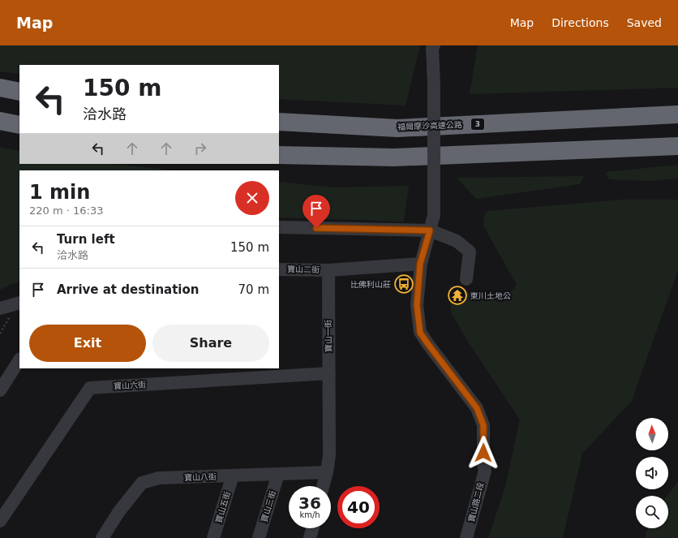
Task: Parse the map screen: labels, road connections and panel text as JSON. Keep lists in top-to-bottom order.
{
  "streets": {
    "highway": ["3", "福爾摩沙高速公路"],
    "street": [
      "寶山二街",
      "寶山一街",
      "寶山六街",
      "寶山八街",
      "寶山路二段",
      "寶山三街",
      "寶山五街"
    ]
  },
  "crossings": [
    ["寶山二街", "寶山一街"],
    ["寶山一街", "寶山六街"],
    ["寶山一街", "寶山八街"],
    ["寶山八街", "寶山三街"],
    ["寶山八街", "寶山五街"]
  ],
  "places": {
    "bus stop": ["比佛利山莊"],
    "temple": ["東川土地公"]
  },
  "north": "top",
  "page": {
    "header": "Map",
    "nav": ["Map", "Directions", "Saved"],
    "turn": ["150 m", "洽水路"],
    "heading": ["1 min", "220 m · 16:33"],
    "list": [
      {
        "name": "Turn left",
        "note": "洽水路",
        "value": "150 m"
      },
      {
        "name": "Arrive at destination",
        "value": "70 m"
      }
    ],
    "buttons": ["Exit", "Share"],
    "speed": "36 km/h",
    "limit": "40"
  }
}
